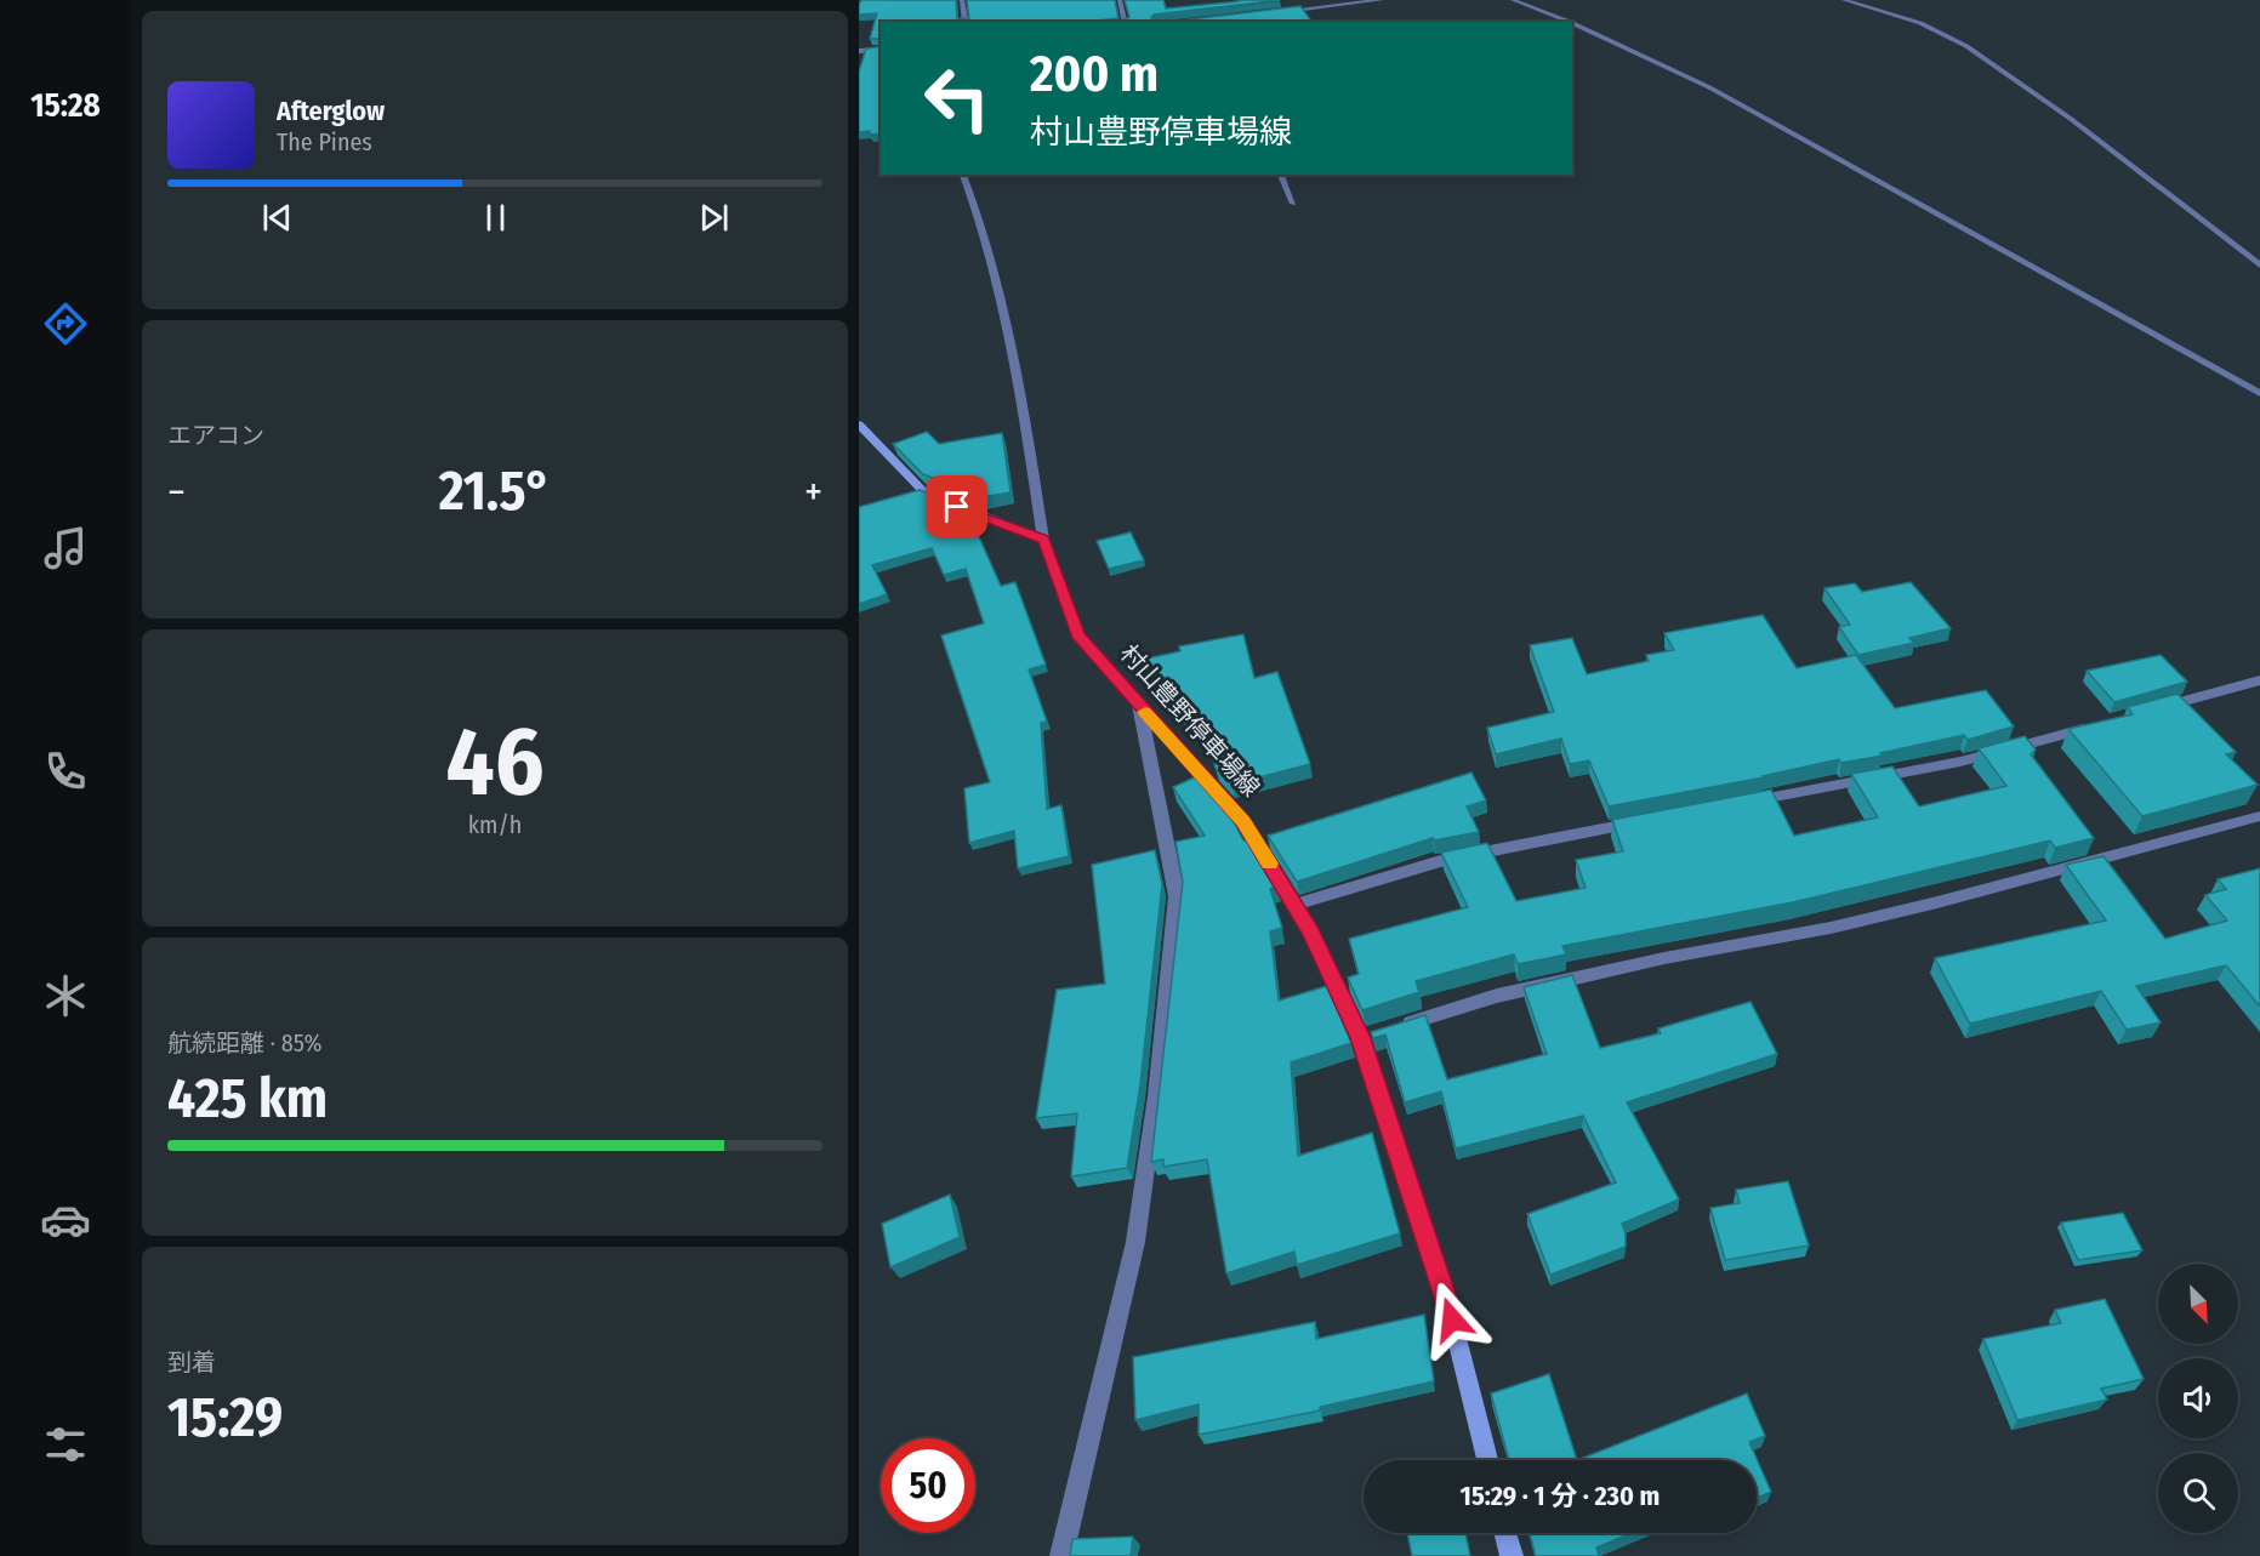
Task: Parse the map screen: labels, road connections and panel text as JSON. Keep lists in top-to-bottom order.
{
  "streets": {
    "main road": ["村山豊野停車場線"]
  },
  "north": "bottom right",
  "page": {
    "tabs": "15:28",
    "turn": ["200 m", "村山豊野停車場線"],
    "song": ["Afterglow", "The Pines"],
    "tile": [
      "エアコン",
      ["46", "km/h"],
      ["航続距離 · 85%", "425 km"],
      ["到着", "15:29"]
    ],
    "heat": ["−", "21.5°", "+"],
    "limit": "50",
    "trip": "15:29 · 1 分 · 230 m"
  }
}
